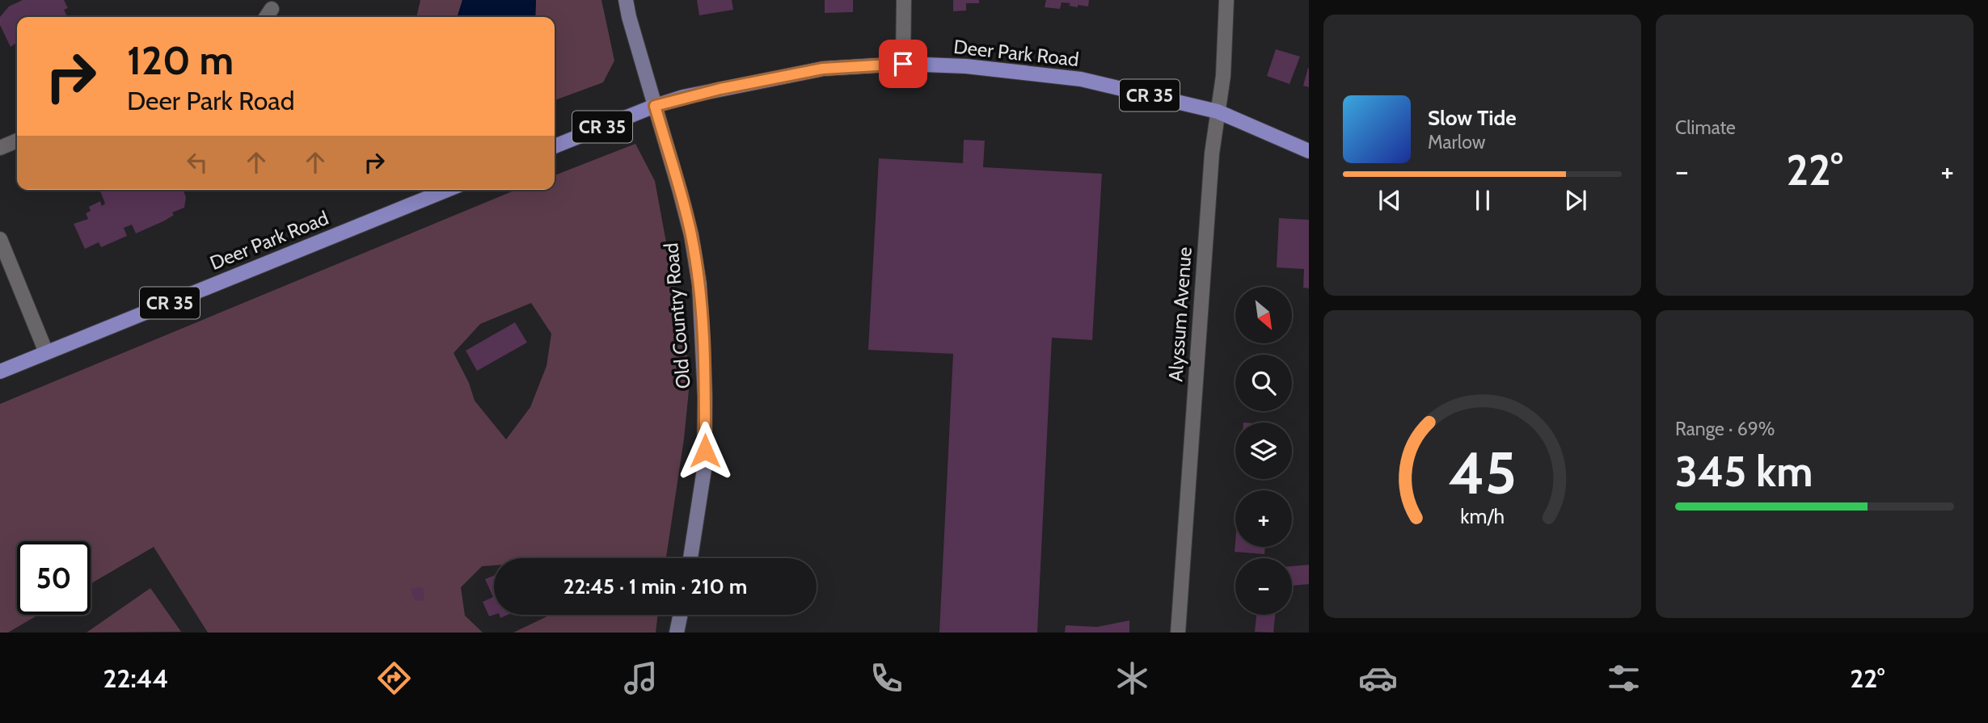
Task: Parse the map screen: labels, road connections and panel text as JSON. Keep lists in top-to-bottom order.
{
  "streets": {
    "main road": ["Deer Park Road", "CR 35", "Old Country Road"],
    "street": ["Alyssum Avenue"]
  },
  "crossings": [
    ["Deer Park Road", "Alyssum Avenue"],
    ["Deer Park Road", "Old Country Road"]
  ],
  "north": "bottom right",
  "page": {
    "tile": [
      "Climate",
      ["Range · 69%", "345 km"]
    ],
    "turn": ["120 m", "Deer Park Road"],
    "song": ["Slow Tide", "Marlow"],
    "heat": ["−", "22°", "+"],
    "map_buttons": ["+", "−"],
    "limit": "50",
    "trip": "22:45 · 1 min · 210 m",
    "tabs": ["22:44", "22°"],
    "gauge": ["45", "km/h"]
  }
}
